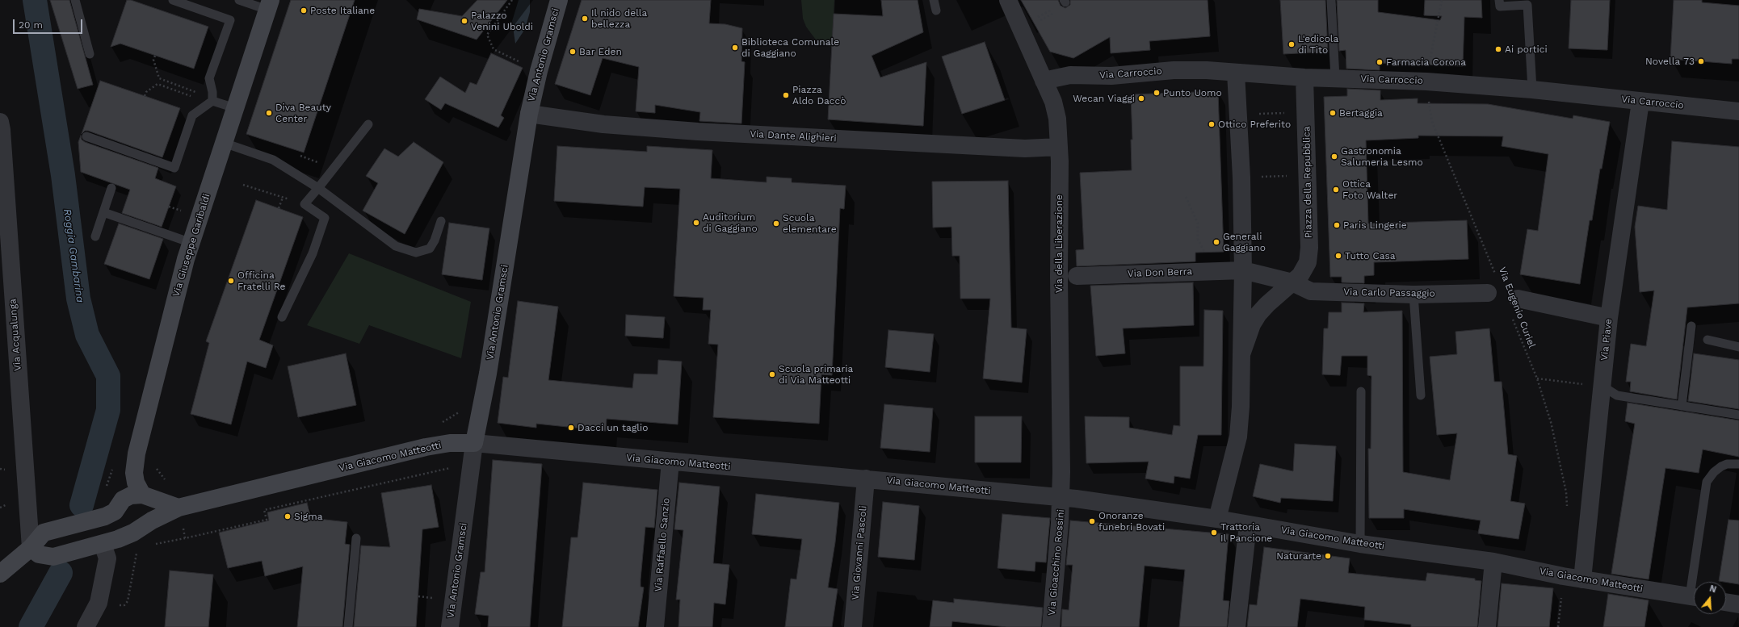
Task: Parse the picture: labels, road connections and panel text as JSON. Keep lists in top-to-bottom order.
{
  "streets": {
    "street": [
      "Via Antonio Gramsci",
      "Via Carroccio",
      "Via Dante Alighieri",
      "Piazza della Repubblica",
      "Via della Liberazione",
      "Via Giuseppe Garibaldi",
      "Via Don Berra",
      "Via Carlo Passaggio",
      "Via Acqualunga",
      "Via Piave",
      "Via Giacomo Matteotti",
      "Via Raffaello Sanzio",
      "Via Giovanni Pascoli",
      "Via Gioacchino Rossini"
    ],
    "path": ["Via Eugenio Curiel"]
  },
  "crossings": [
    ["Via Antonio Gramsci", "Via Dante Alighieri"],
    ["Via Antonio Gramsci", "Via Giacomo Matteotti"],
    ["Via Carroccio", "Piazza della Repubblica"],
    ["Via Carroccio", "Via della Liberazione"],
    ["Via Carroccio", "Via Eugenio Curiel"],
    ["Via Carroccio", "Via Piave"],
    ["Via Dante Alighieri", "Via della Liberazione"],
    ["Piazza della Repubblica", "Via Don Berra"],
    ["Piazza della Repubblica", "Via Carlo Passaggio"],
    ["Piazza della Repubblica", "Via Giacomo Matteotti"],
    ["Via della Liberazione", "Via Giacomo Matteotti"],
    ["Via della Liberazione", "Via Gioacchino Rossini"],
    ["Via Giuseppe Garibaldi", "Via Giacomo Matteotti"],
    ["Via Acqualunga", "Via Giacomo Matteotti"],
    ["Via Piave", "Via Giacomo Matteotti"],
    ["Via Giacomo Matteotti", "Via Raffaello Sanzio"],
    ["Via Giacomo Matteotti", "Via Giovanni Pascoli"],
    ["Via Giacomo Matteotti", "Via Gioacchino Rossini"]
  ],
  "water": ["Roggia Gambarina"],
  "places": [
    "Poste Italiane",
    "Il nido della bellezza",
    "Palazzo Venini Uboldi",
    "L'edicola di Tito",
    "Biblioteca Comunale di Gaggiano",
    "Ai portici",
    "Bar Eden",
    "Novella 73",
    "Farmacia Corona",
    "Punto Uomo",
    "Piazza Aldo Daccò",
    "Wecan Viaggi",
    "Diva Beauty Center",
    "Bertaggia",
    "Ottico Preferito",
    "Gastronomia Salumeria Lesmo",
    "Ottica Foto Walter",
    "Auditorium di Gaggiano",
    "Scuola elementare",
    "Paris Lingerie",
    "Generali Gaggiano",
    "Tutto Casa",
    "Officina Fratelli Re",
    "Scuola primaria di Via Matteotti",
    "Dacci un taglio",
    "Sigma",
    "Onoranze funebri Bovati",
    "Trattoria Il Pancione",
    "Naturarte"
  ],
  "scale_bar": "20 m",
  "north": "top"
}
